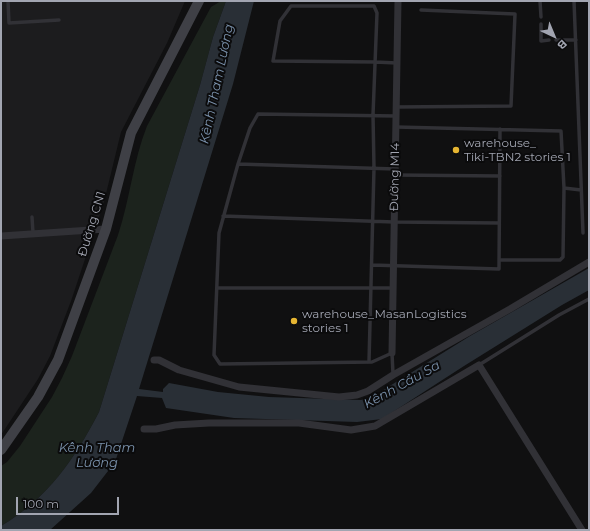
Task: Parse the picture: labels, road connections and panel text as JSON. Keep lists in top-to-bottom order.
{
  "streets": {
    "street": ["Đường M14", "Đường CN1"]
  },
  "water": ["Kênh Tham Lương", "Kênh Cầu Sa"],
  "places": ["warehouse_ Tiki-TBN2 stories 1", "warehouse_MasanLogistics stories 1"],
  "scale_bar": "100 m",
  "north": "bottom right"
}
